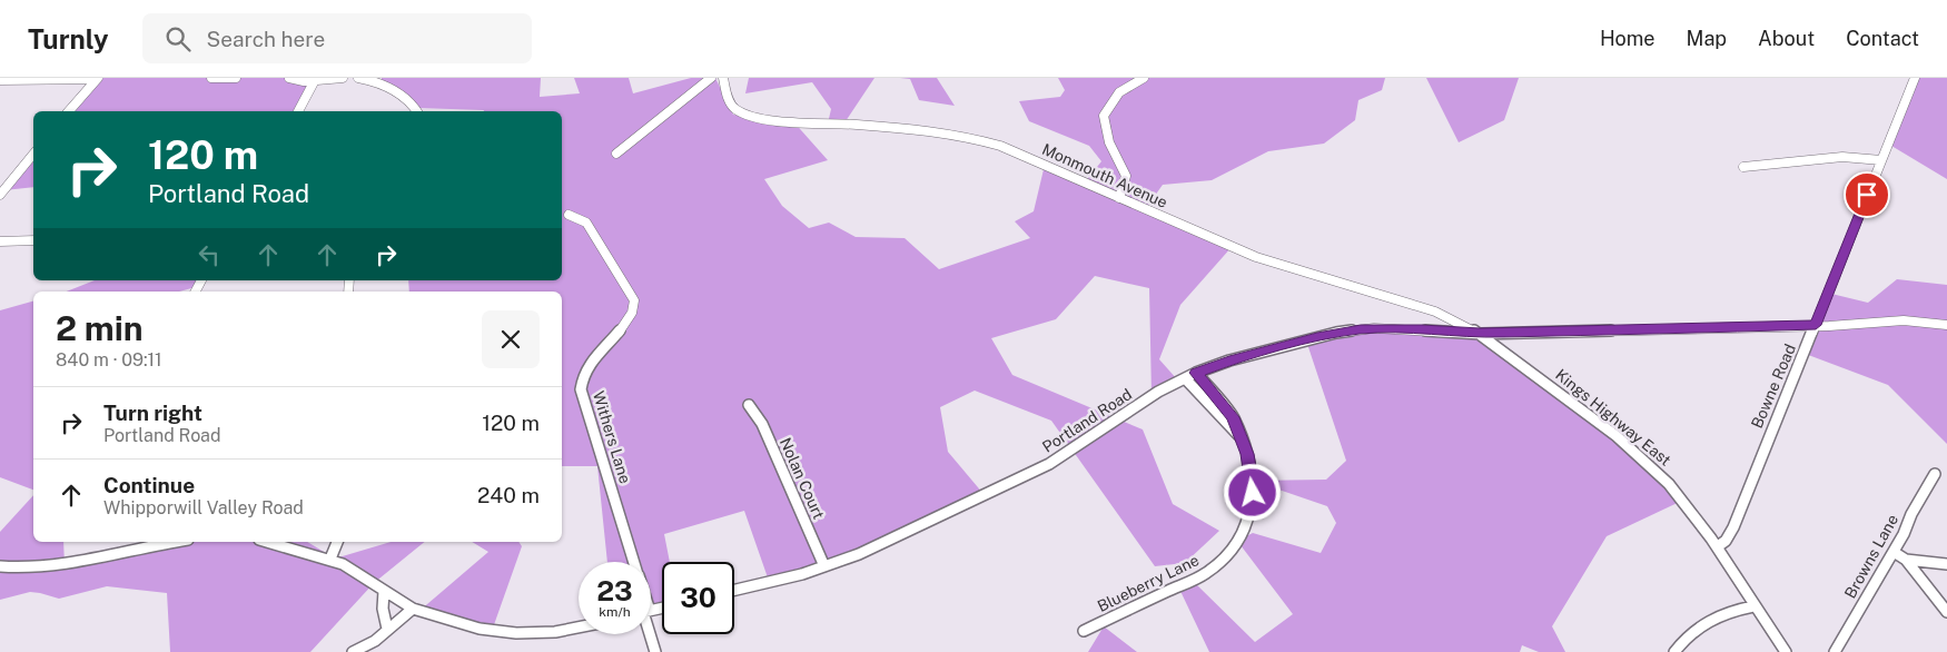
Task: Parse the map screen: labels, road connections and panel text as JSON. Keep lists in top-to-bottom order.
{
  "streets": {
    "street": [
      "Monmouth Avenue",
      "Bowne Road",
      "Kings Highway East",
      "Portland Road",
      "Withers Lane",
      "Nolan Court",
      "Browns Lane",
      "Blueberry Lane"
    ]
  },
  "crossings": [
    ["Monmouth Avenue", "Kings Highway East"],
    ["Monmouth Avenue", "Portland Road"],
    ["Bowne Road", "Kings Highway East"],
    ["Bowne Road", "Portland Road"],
    ["Kings Highway East", "Portland Road"],
    ["Portland Road", "Nolan Court"],
    ["Portland Road", "Blueberry Lane"]
  ],
  "page": {
    "header": "Turnly",
    "search": "Search here",
    "nav": [
      "Home",
      "Map",
      "About",
      "Contact"
    ],
    "turn": ["120 m", "Portland Road"],
    "heading": ["2 min", "840 m · 09:11"],
    "list": [
      {
        "name": "Turn right",
        "note": "Portland Road",
        "value": "120 m"
      },
      {
        "name": "Continue",
        "note": "Whipporwill Valley Road",
        "value": "240 m"
      }
    ],
    "speed": "23 km/h",
    "limit": "30"
  }
}
